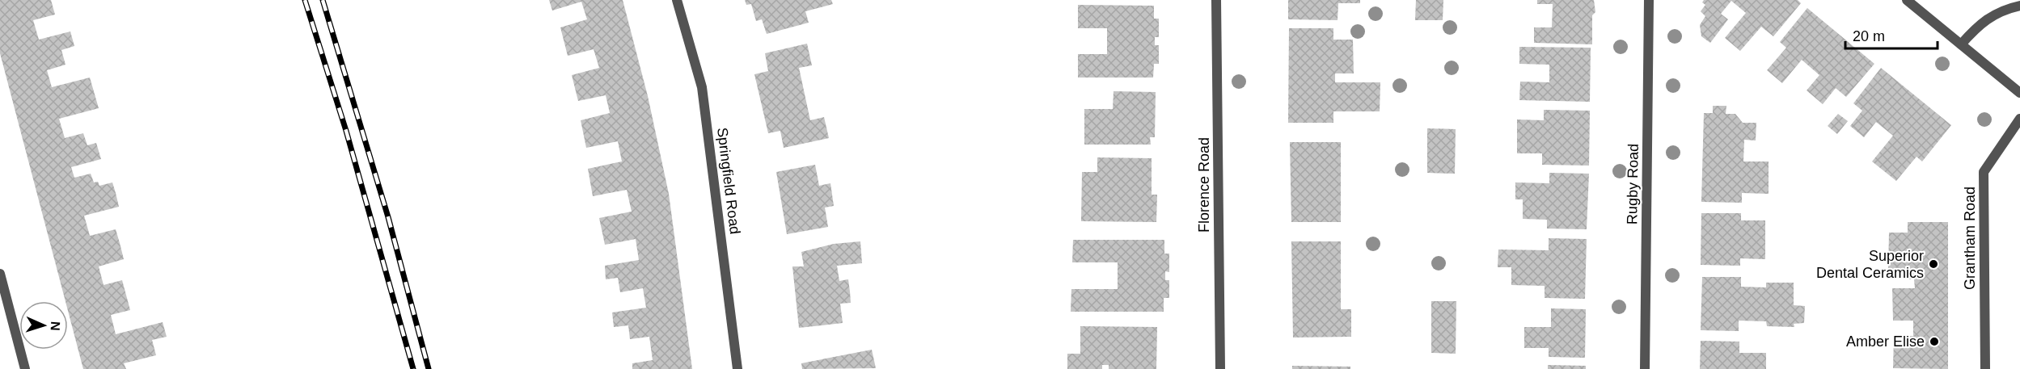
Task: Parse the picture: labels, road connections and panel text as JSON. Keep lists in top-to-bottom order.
{
  "streets": {
    "street": [
      "Springfield Road",
      "Rugby Road",
      "Florence Road",
      "Grantham Road"
    ]
  },
  "places": ["Superior Dental Ceramics", "Amber Elise"],
  "scale_bar": "20 m",
  "north": "right"
}
